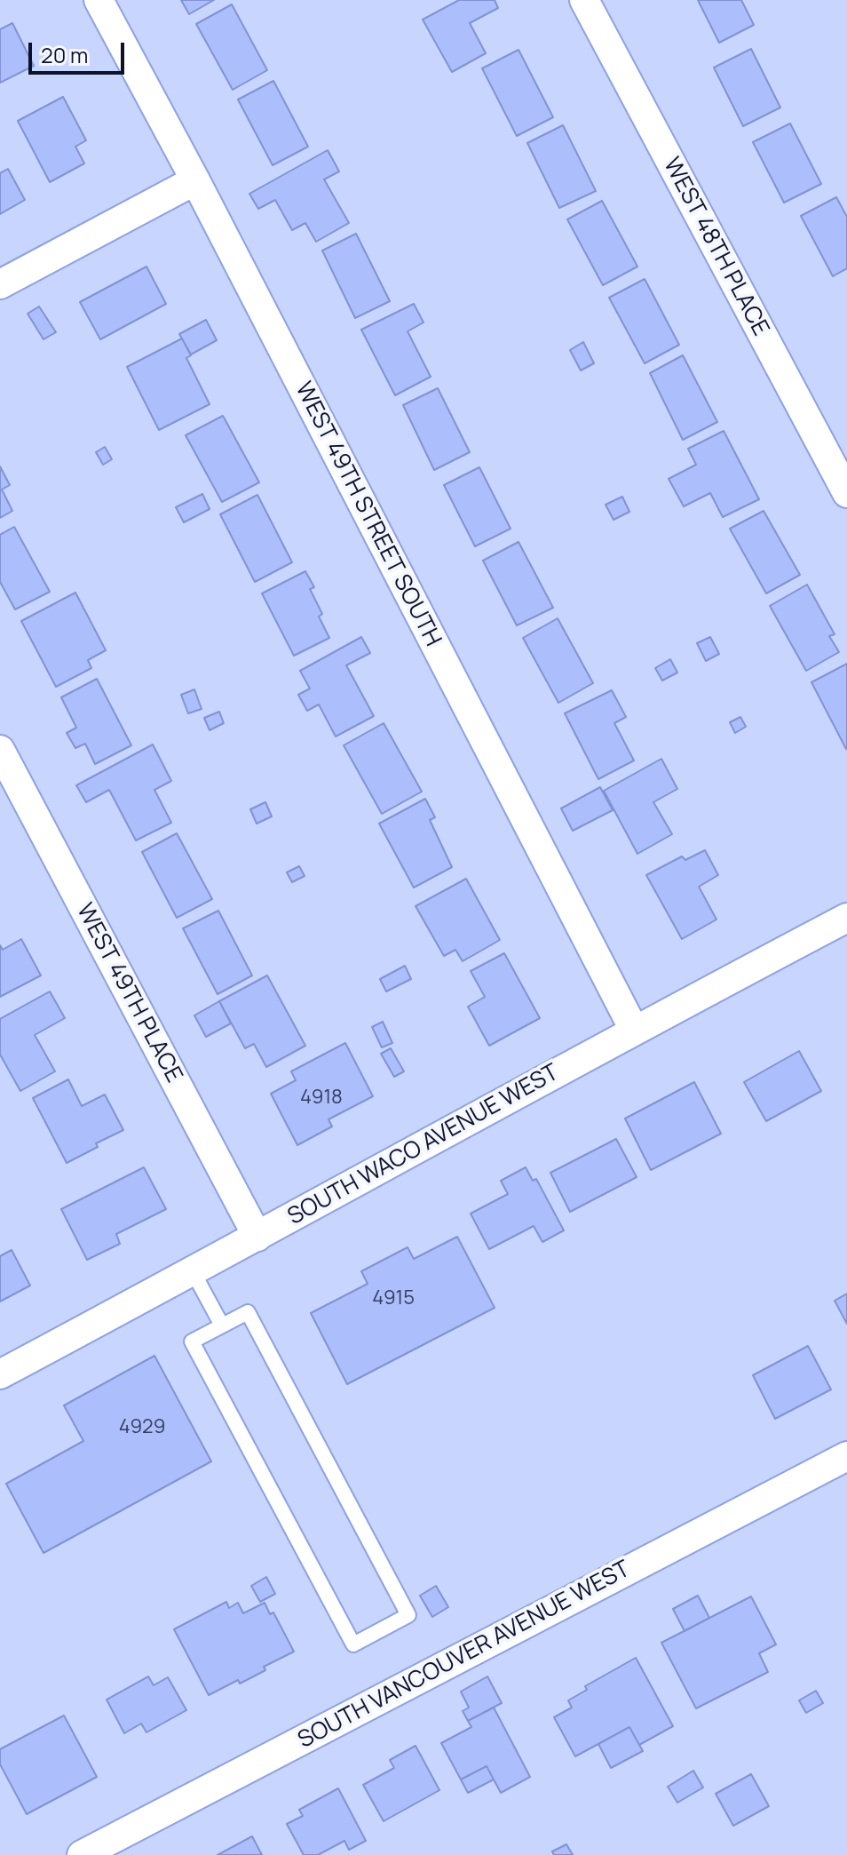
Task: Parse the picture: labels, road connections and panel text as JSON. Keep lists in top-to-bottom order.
{
  "streets": {
    "street": [
      "WEST 48TH PLACE",
      "WEST 49TH STREET SOUTH",
      "WEST 49TH PLACE",
      "SOUTH WACO AVENUE WEST",
      "SOUTH VANCOUVER AVENUE WEST"
    ]
  },
  "crossings": [
    ["WEST 49TH STREET SOUTH", "SOUTH WACO AVENUE WEST"],
    ["WEST 49TH PLACE", "SOUTH WACO AVENUE WEST"]
  ],
  "house_numbers": ["4918", "4915", "4929"],
  "scale_bar": "20 m"
}
